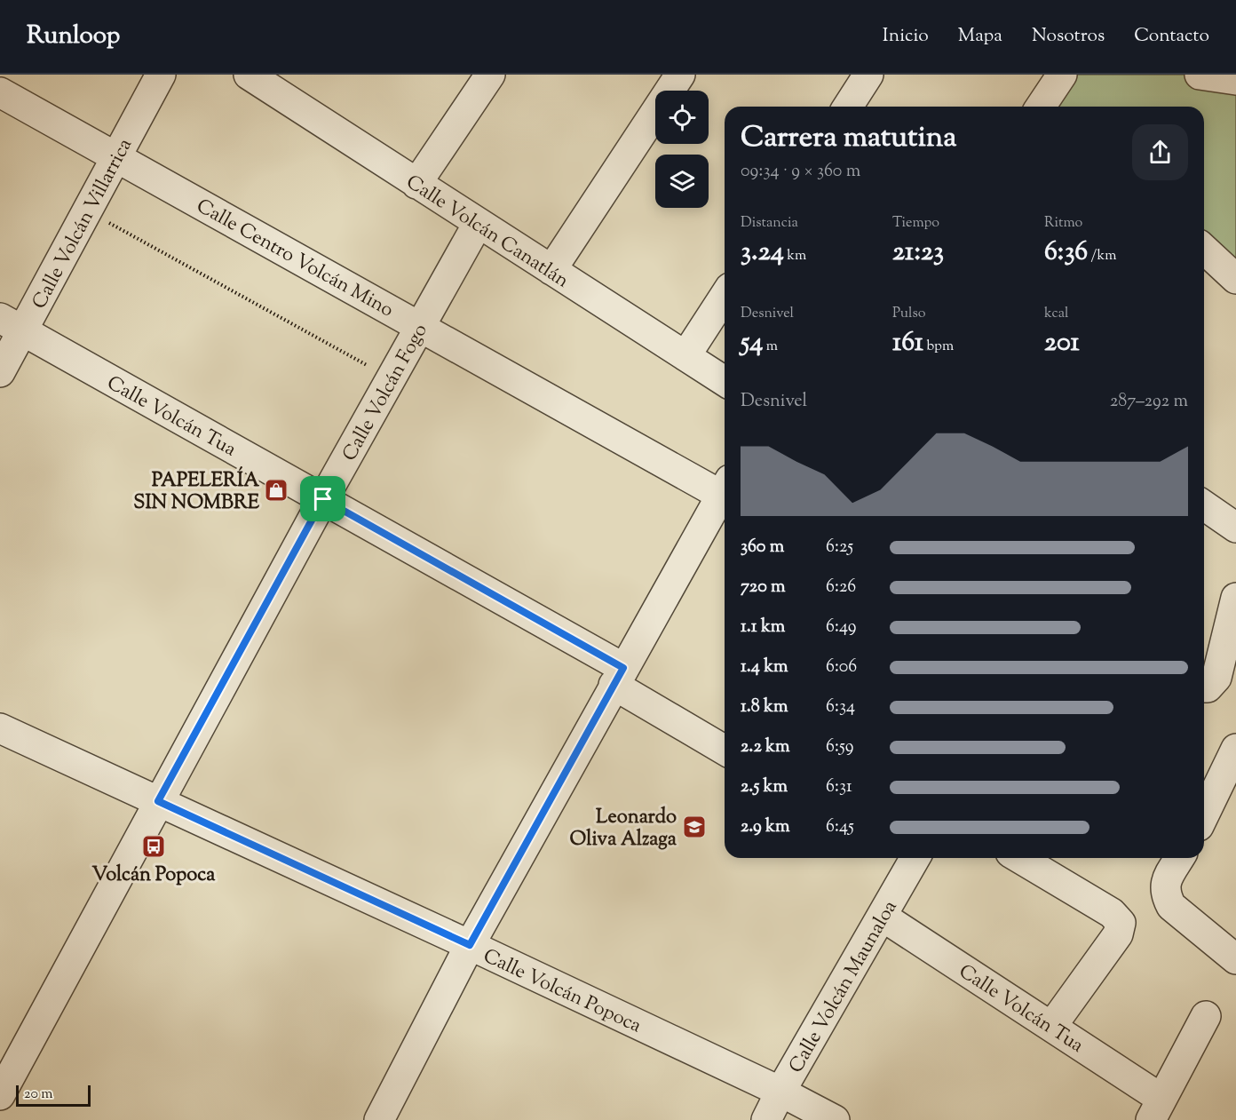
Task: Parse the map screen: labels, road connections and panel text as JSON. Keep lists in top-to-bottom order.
{
  "streets": {
    "street": [
      "Calle Volcán Villarrica",
      "Calle Volcán Canatlán",
      "Calle Centro Volcán Mino",
      "Calle Volcán Fogo",
      "Calle Volcán Tua",
      "Calle Volcán Maunaloa",
      "Calle Volcán Popoca"
    ]
  },
  "crossings": [
    ["Calle Volcán Villarrica", "Calle Centro Volcán Mino"],
    ["Calle Volcán Villarrica", "Calle Volcán Tua"],
    ["Calle Volcán Canatlán", "Calle Volcán Fogo"],
    ["Calle Centro Volcán Mino", "Calle Volcán Fogo"],
    ["Calle Volcán Fogo", "Calle Volcán Tua"],
    ["Calle Volcán Fogo", "Calle Volcán Popoca"],
    ["Calle Volcán Tua", "Calle Volcán Maunaloa"],
    ["Calle Volcán Maunaloa", "Calle Volcán Popoca"]
  ],
  "places": {
    "shop": ["PAPELERÍA SIN NOMBRE"],
    "school or university": ["Leonardo Oliva Alzaga"],
    "bus stop": ["Volcán Popoca"]
  },
  "scale_bar": "20 m",
  "page": {
    "header": "Runloop",
    "nav": [
      "Inicio",
      "Mapa",
      "Nosotros",
      "Contacto"
    ],
    "heading": ["Carrera matutina", "09:34 · 9 × 360 m"],
    "stats": [
      ["Distancia", "3.24 km"],
      ["Tiempo", "21:23"],
      ["Ritmo", "6:36 /km"],
      ["Desnivel", "54 m"],
      ["Pulso", "161 bpm"],
      ["kcal", "201"]
    ],
    "chart": ["Desnivel", "287–292 m"],
    "list": [
      {
        "name": "360 m",
        "note": "6:25"
      },
      {
        "name": "720 m",
        "note": "6:26"
      },
      {
        "name": "1.1 km",
        "note": "6:49"
      },
      {
        "name": "1.4 km",
        "note": "6:06"
      },
      {
        "name": "1.8 km",
        "note": "6:34"
      },
      {
        "name": "2.2 km",
        "note": "6:59"
      },
      {
        "name": "2.5 km",
        "note": "6:31"
      },
      {
        "name": "2.9 km",
        "note": "6:45"
      }
    ],
    "scale": "20 m"
  }
}
